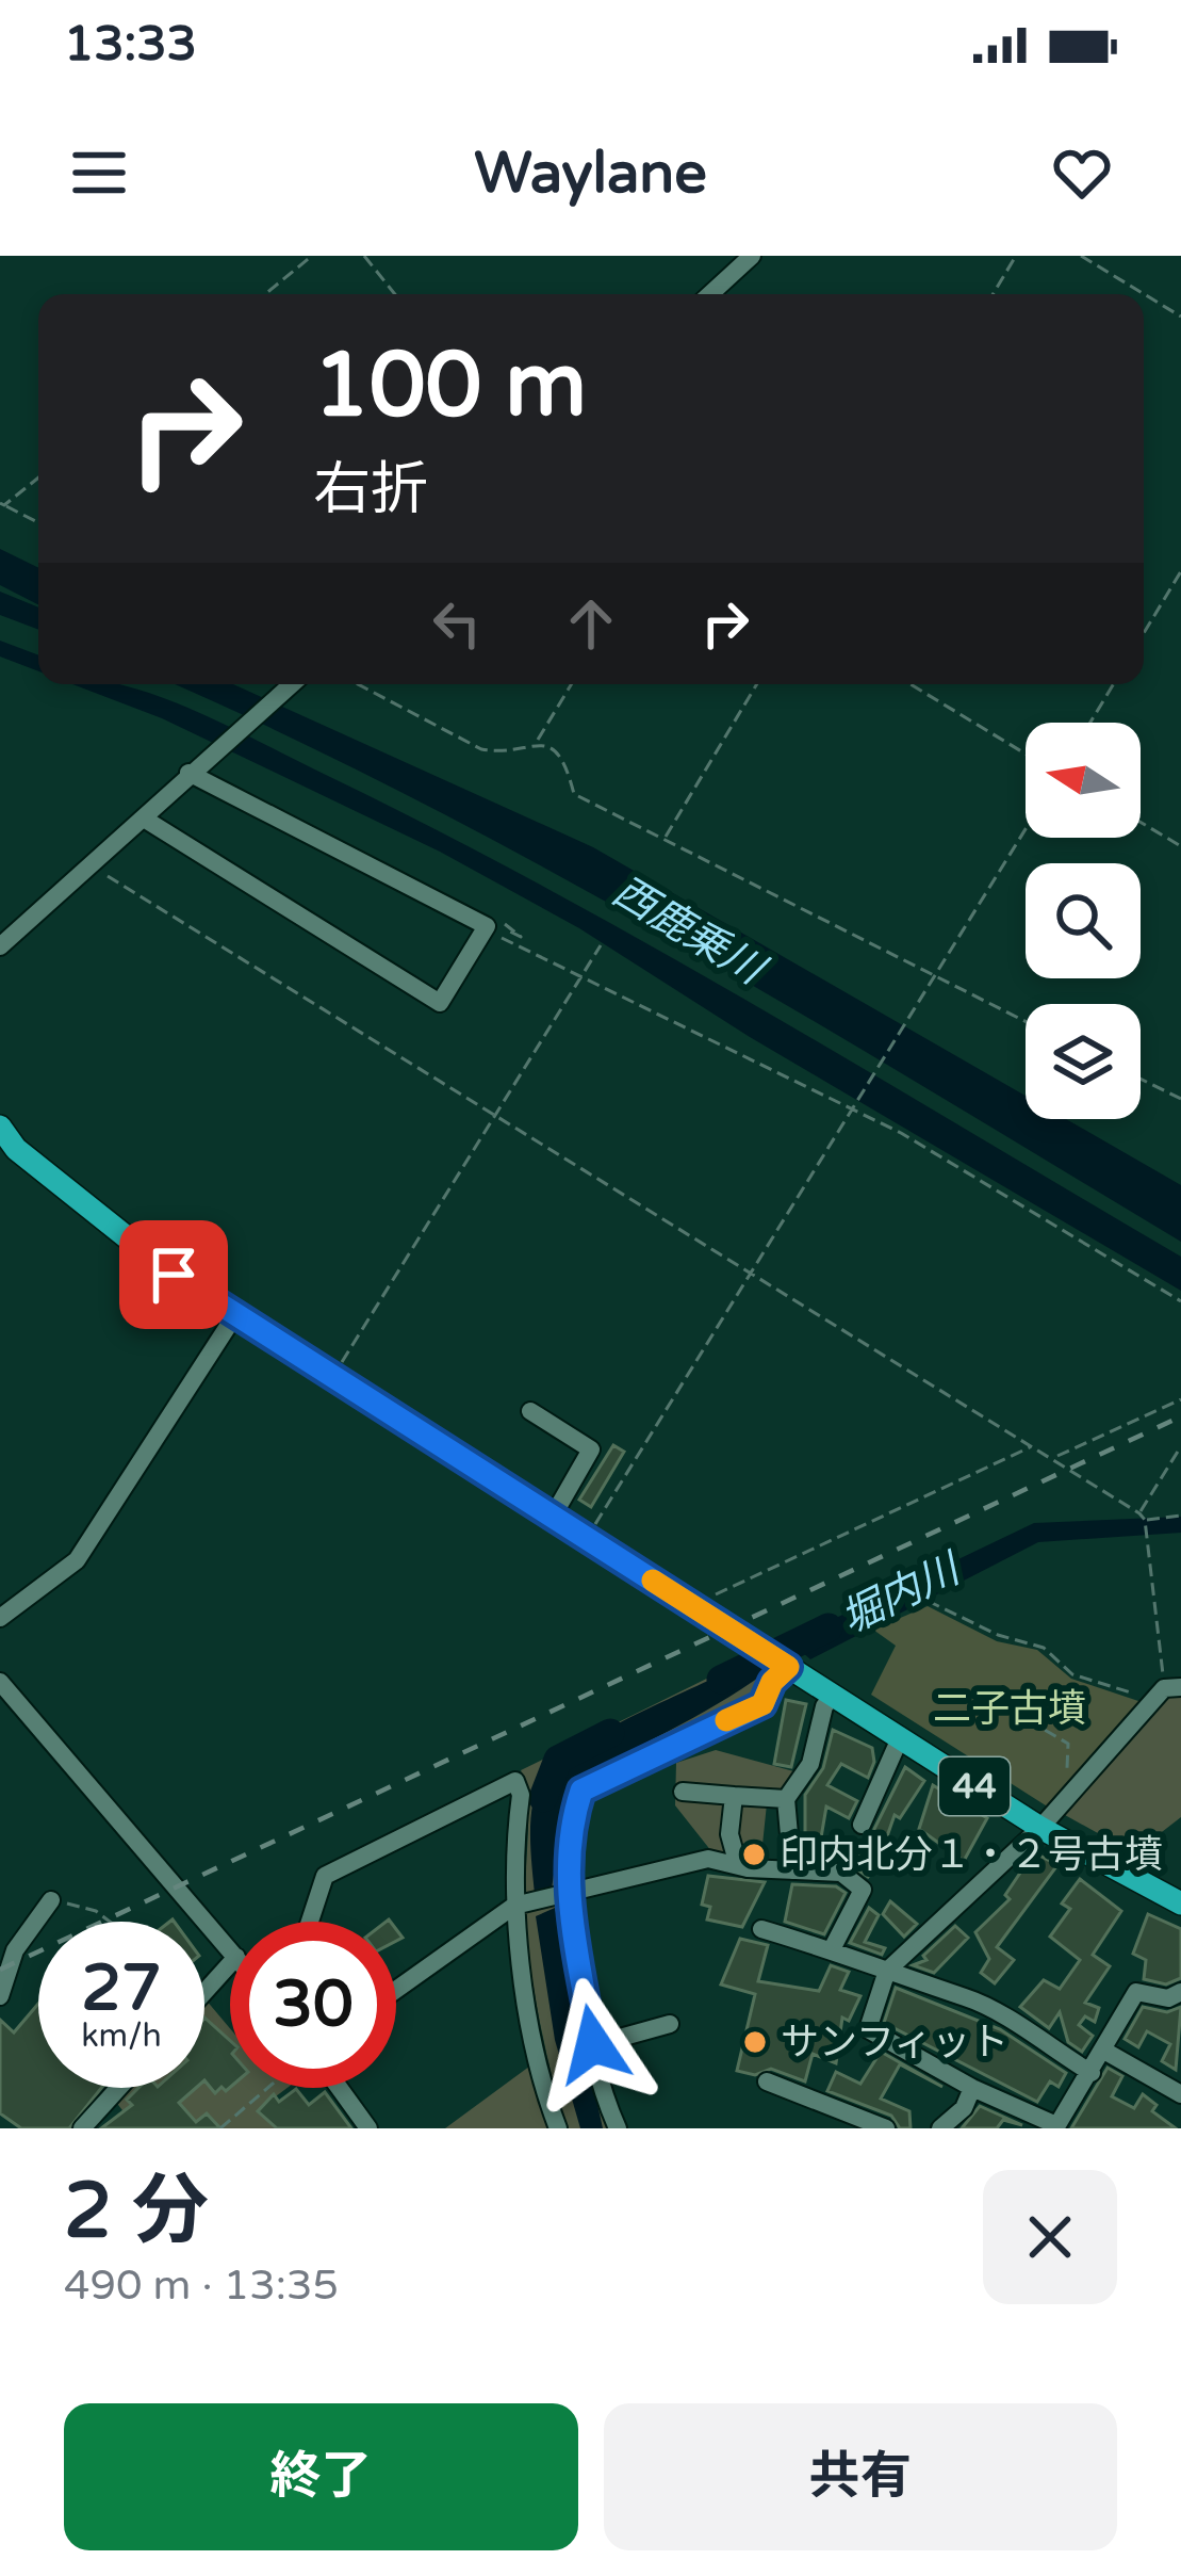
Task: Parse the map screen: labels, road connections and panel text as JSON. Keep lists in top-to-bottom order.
{
  "streets": {
    "main road": ["44"]
  },
  "water": ["西鹿乗川", "堀内川"],
  "parks": ["二子古墳"],
  "places": ["印内北分１・２号古墳", "サンフィット"],
  "north": "left",
  "page": {
    "status": "13:33",
    "header": "Waylane",
    "turn": ["100 m", "右折"],
    "speed": "27 km/h",
    "limit": "30",
    "heading": ["2 分", "490 m · 13:35"],
    "buttons": ["終了", "共有"]
  }
}
